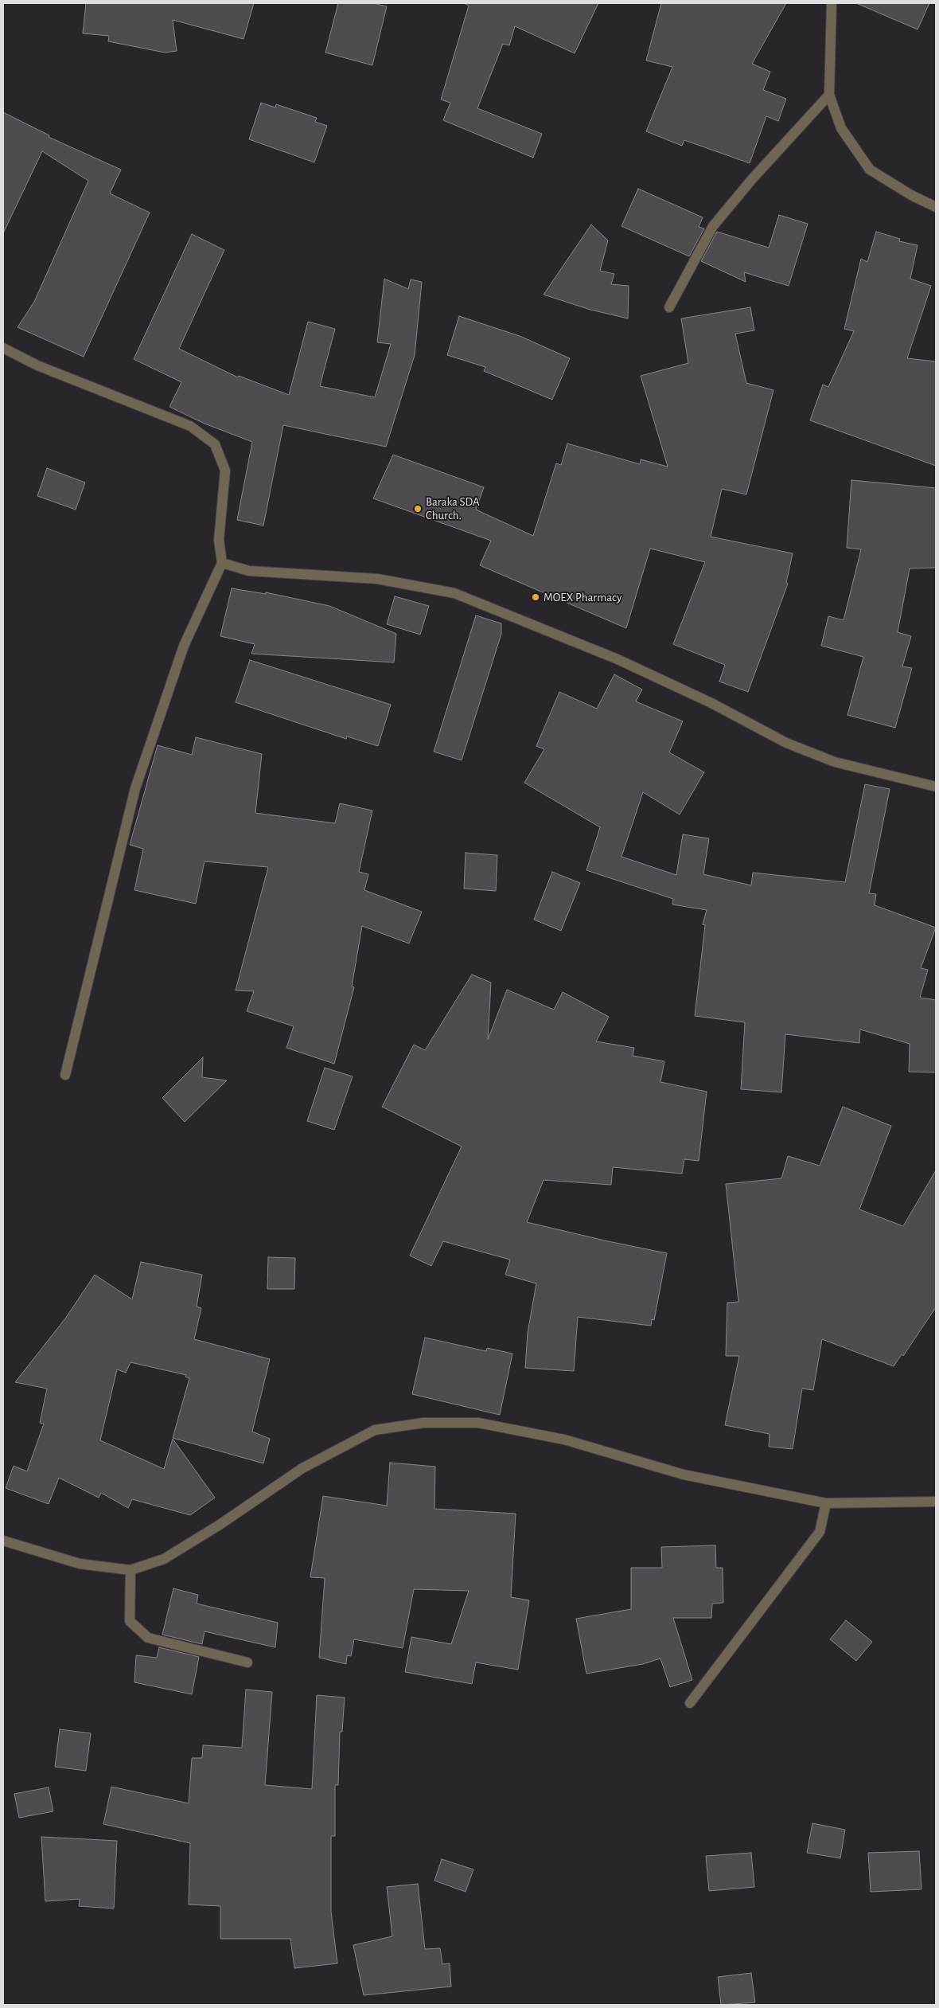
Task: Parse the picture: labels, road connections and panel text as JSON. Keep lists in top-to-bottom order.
{
  "places": ["Baraka SDA Church.", "MOEX Pharmacy"]
}
